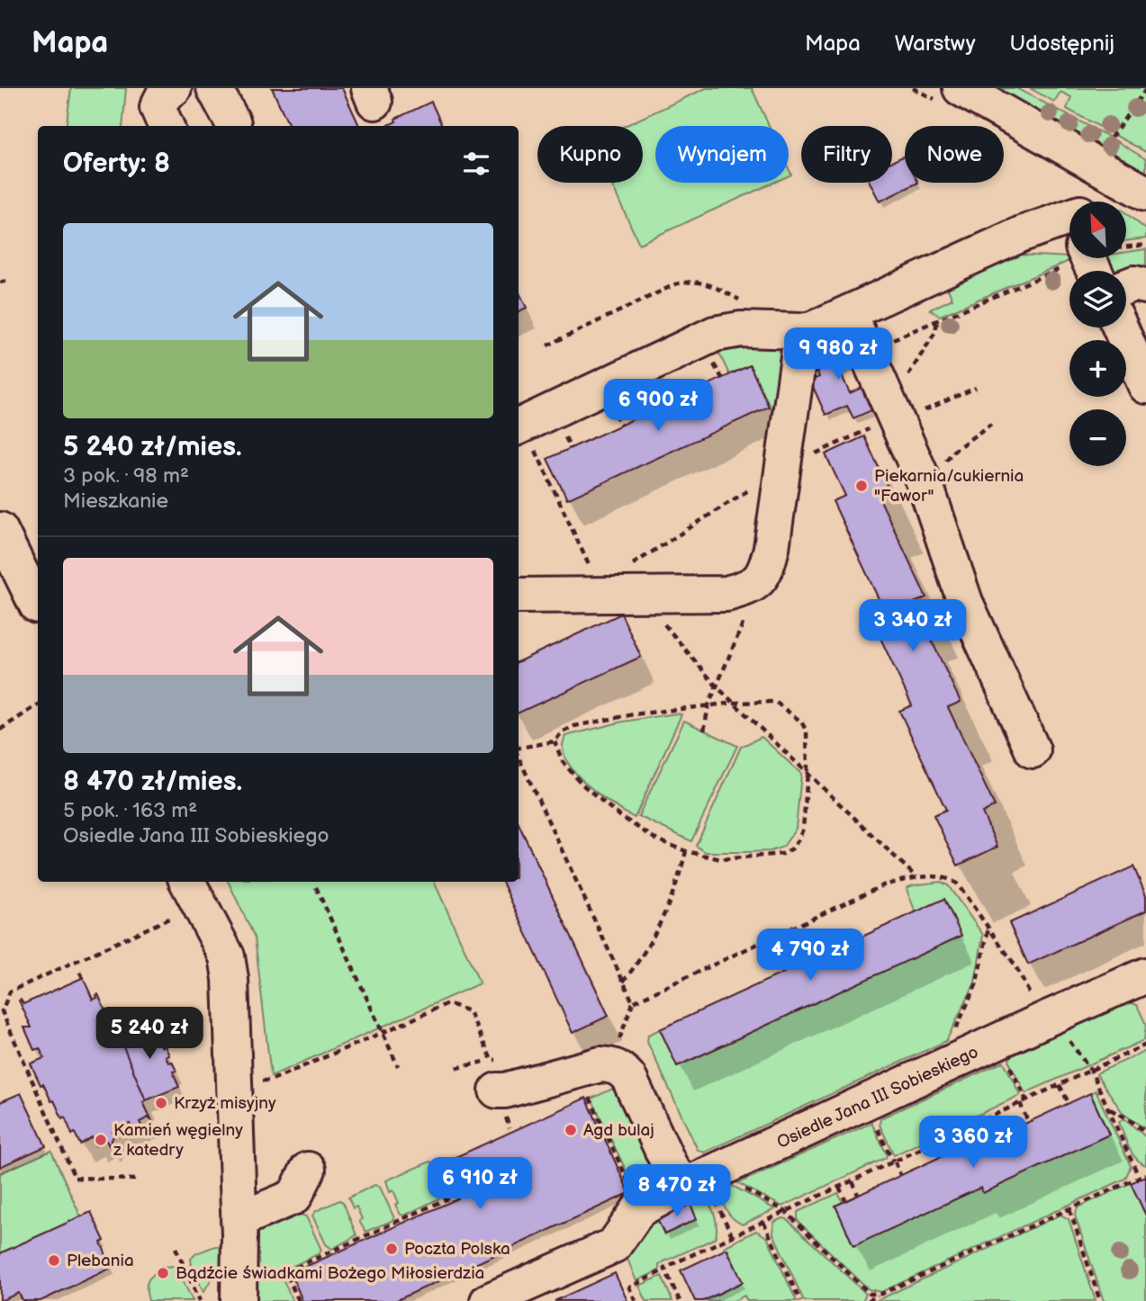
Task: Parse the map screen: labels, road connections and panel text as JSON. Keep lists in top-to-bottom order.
{
  "streets": {
    "street": ["Osiedle Jana III Sobieskiego"]
  },
  "places": [
    "Piekarnia/cukiernia \"Fawor\"",
    "Krzyż misyjny",
    "Agd bulaj",
    "Kamień węgielny z katedry",
    "Poczta Polska",
    "Plebania",
    "Bądźcie świadkami Bożego Miłosierdzia"
  ],
  "north": "top left",
  "page": {
    "header": "Mapa",
    "nav": ["Mapa", "Warstwy", "Udostępnij"],
    "chip": [
      "Kupno",
      "Wynajem",
      "Filtry",
      "Nowe"
    ],
    "heading": "Oferty: 8",
    "map_buttons": ["+", "−"],
    "list": [
      {
        "name": "5 240 zł/mies.",
        "note": "3 pok. · 98 m² · Mieszkanie"
      },
      {
        "name": "8 470 zł/mies.",
        "note": "5 pok. · 163 m² · Osiedle Jana III Sobieskiego"
      }
    ],
    "price": [
      "9 980 zł",
      "6 900 zł",
      "3 340 zł",
      "4 790 zł",
      "5 240 zł",
      "3 360 zł",
      "6 910 zł",
      "8 470 zł"
    ]
  }
}
